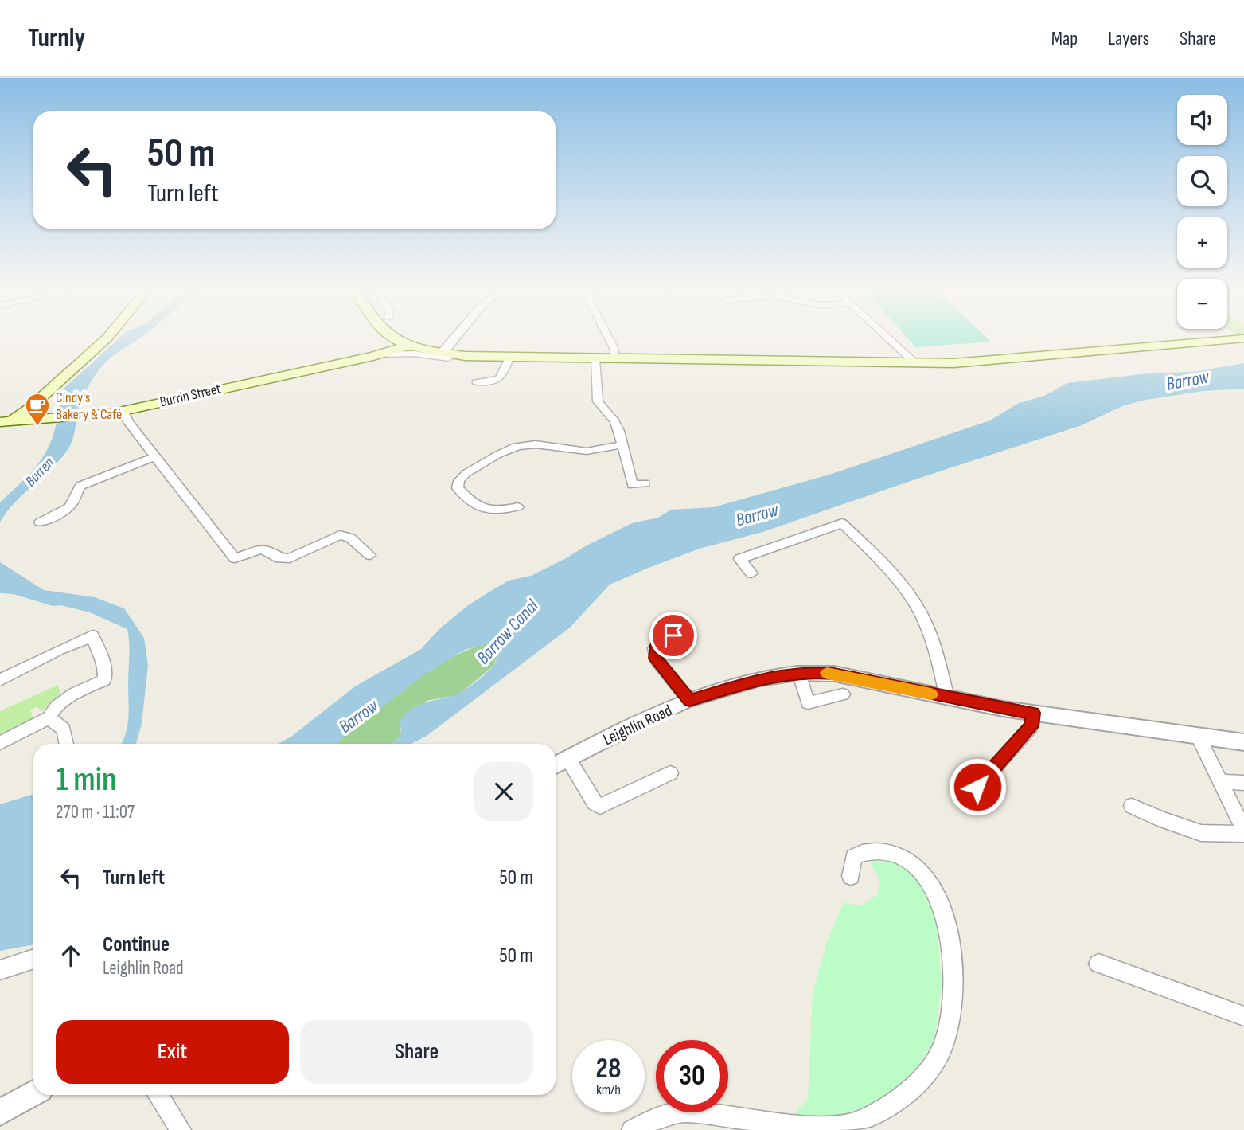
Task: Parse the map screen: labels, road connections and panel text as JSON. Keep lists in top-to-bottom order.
{
  "streets": {
    "main road": ["Burrin Street"],
    "street": ["Leighlin Road"]
  },
  "water": ["Barrow", "Burren", "Barrow Canal"],
  "places": {
    "cafe": ["Cindy's Bakery & Café"]
  },
  "page": {
    "header": "Turnly",
    "nav": ["Map", "Layers", "Share"],
    "map_buttons": ["+", "−"],
    "turn": ["50 m", "Turn left"],
    "heading": ["1 min", "270 m · 11:07"],
    "list": [
      {
        "name": "Turn left",
        "value": "50 m"
      },
      {
        "name": "Continue",
        "note": "Leighlin Road",
        "value": "50 m"
      }
    ],
    "buttons": ["Exit", "Share"],
    "speed": "28 km/h",
    "limit": "30"
  }
}
